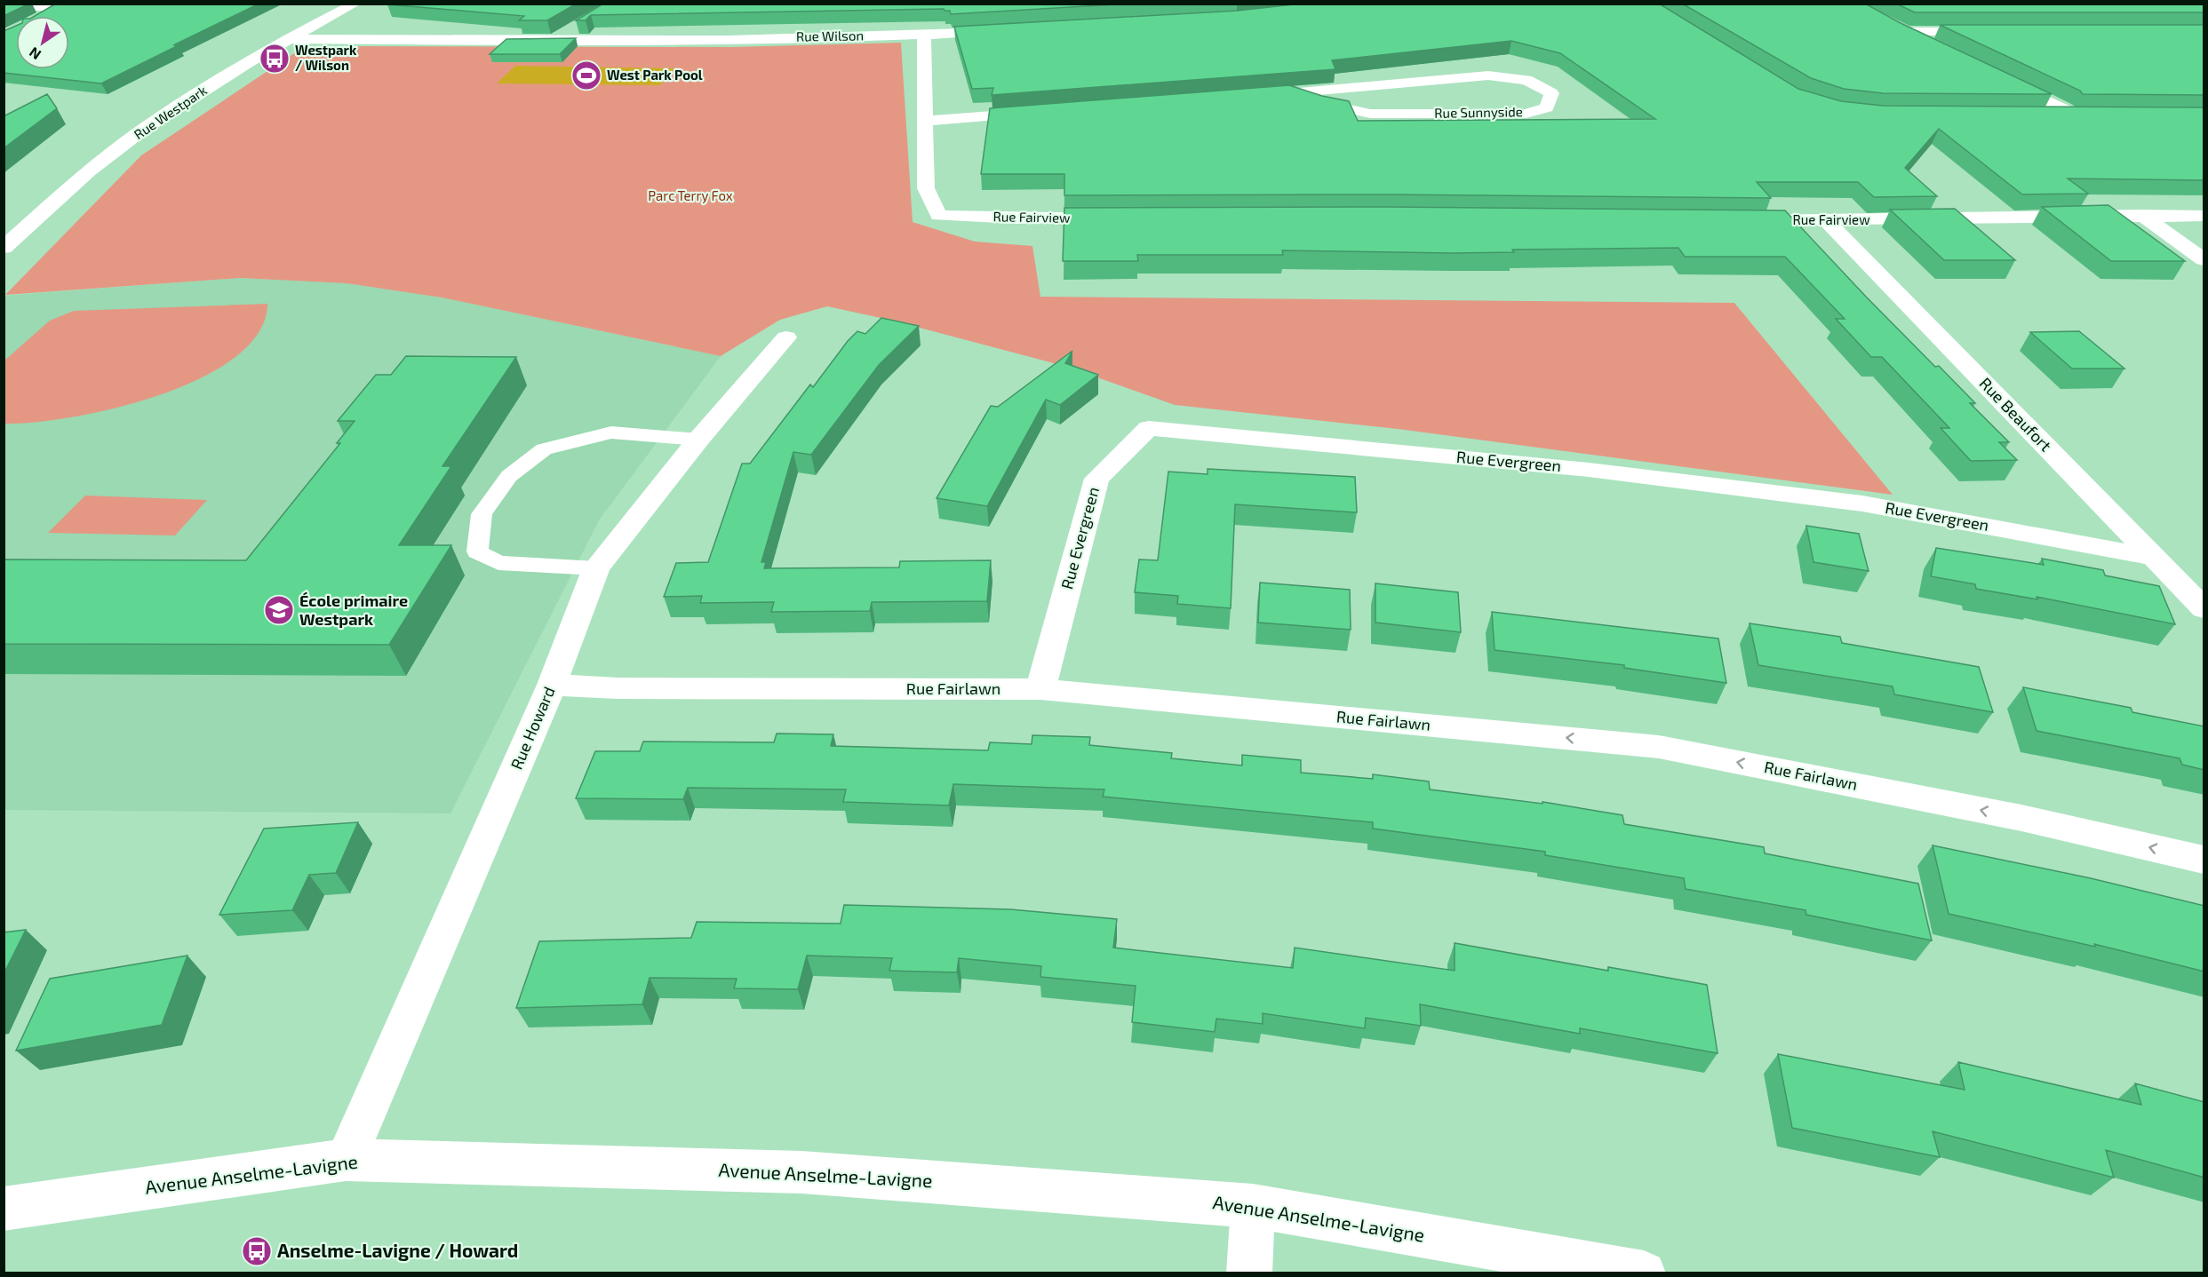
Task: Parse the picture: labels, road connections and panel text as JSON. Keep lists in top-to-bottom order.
{
  "streets": {
    "street": [
      "Rue Wilson",
      "Rue Westpark",
      "Rue Sunnyside",
      "Rue Fairview",
      "Rue Beaufort",
      "Rue Evergreen",
      "Rue Fairlawn",
      "Rue Howard",
      "Avenue Anselme-Lavigne"
    ]
  },
  "crossings": [
    ["Rue Wilson", "Rue Westpark"],
    ["Rue Wilson", "Rue Fairview"],
    ["Rue Fairview", "Rue Beaufort"],
    ["Rue Beaufort", "Rue Evergreen"],
    ["Rue Evergreen", "Rue Fairlawn"],
    ["Rue Fairlawn", "Rue Howard"],
    ["Rue Howard", "Avenue Anselme-Lavigne"]
  ],
  "one_way": ["Rue Fairlawn"],
  "parks": ["Parc Terry Fox"],
  "places": {
    "bus stop": ["Westpark / Wilson", "Anselme-Lavigne / Howard"],
    "sports": ["West Park Pool"],
    "school or university": ["École primaire Westpark"]
  },
  "north": "bottom left"
}
